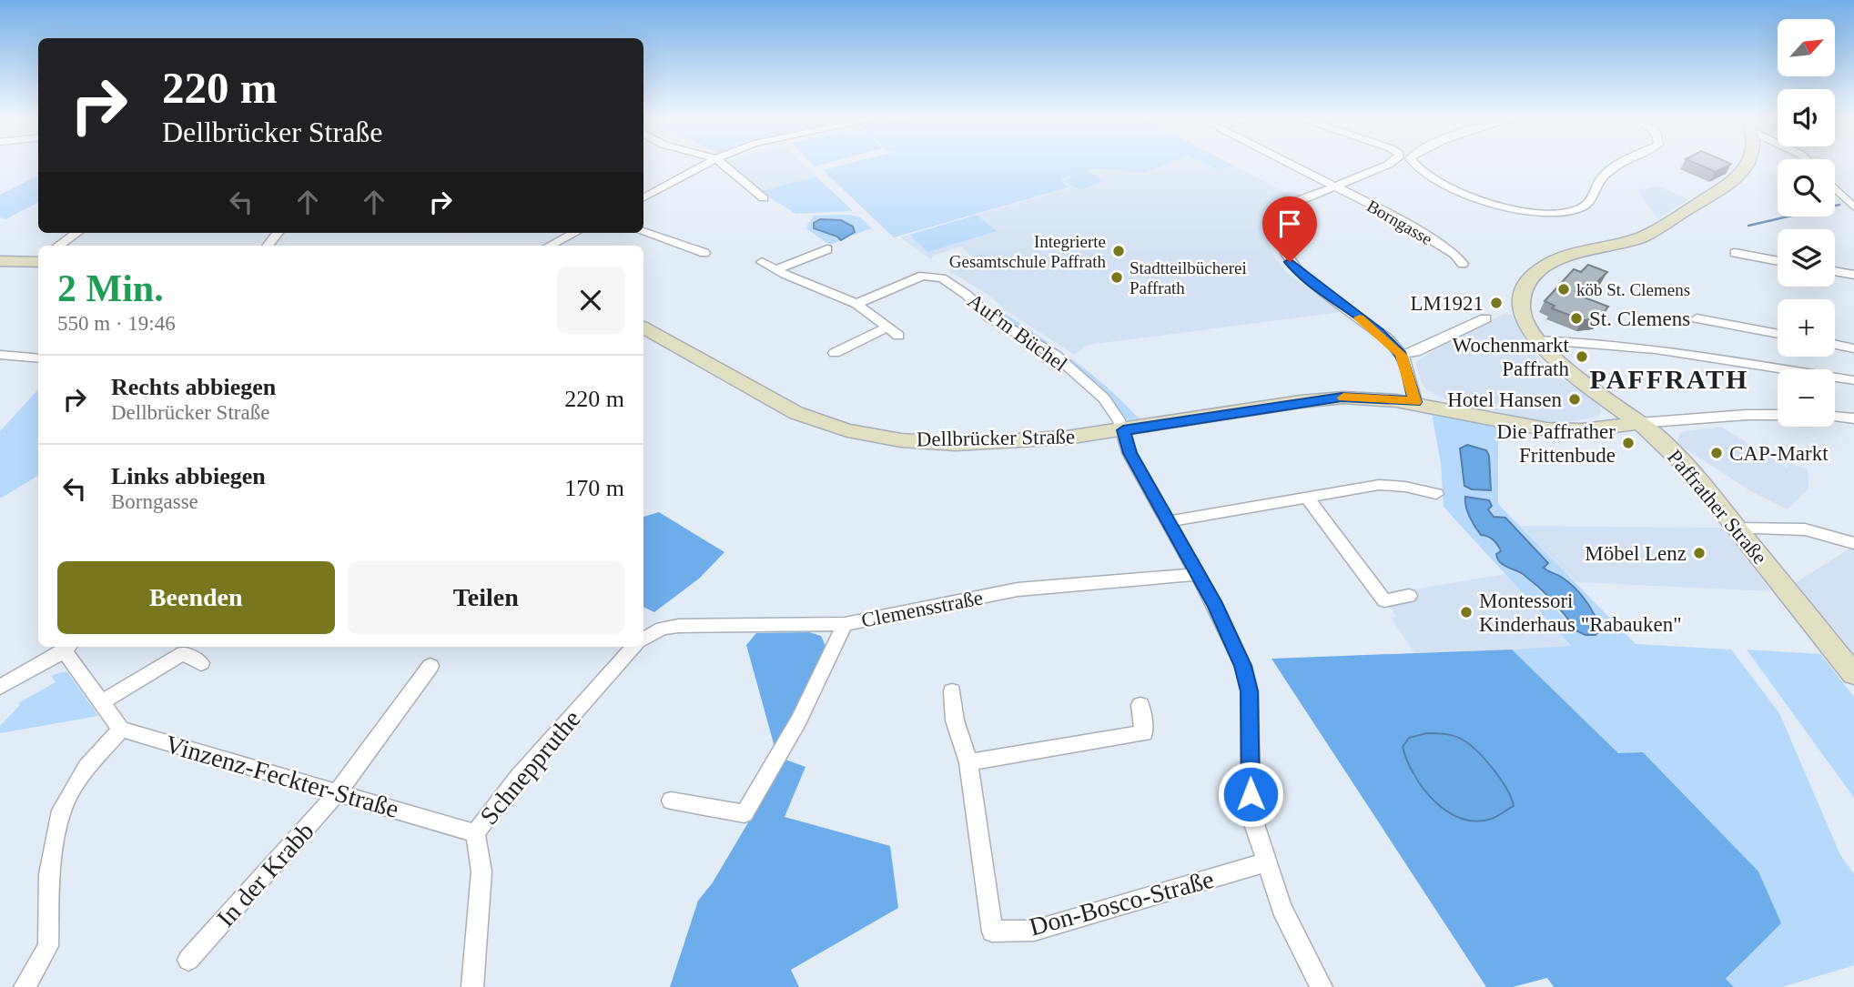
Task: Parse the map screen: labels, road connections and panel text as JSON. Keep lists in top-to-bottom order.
{
  "streets": {
    "main road": ["Dellbrücker Straße", "Paffrather Straße"],
    "street": [
      "Borngasse",
      "Auf'm Büchel",
      "Clemensstraße",
      "Schneppruthe",
      "Vinzenz-Feckter-Straße",
      "In der Krabb",
      "Don-Bosco-Straße"
    ]
  },
  "crossings": [
    ["Auf'm Büchel", "Dellbrücker Straße"],
    ["Auf'm Büchel", "Clemensstraße"],
    ["Auf'm Büchel", "Don-Bosco-Straße"],
    ["Dellbrücker Straße", "Paffrather Straße"],
    ["Schneppruthe", "Vinzenz-Feckter-Straße"],
    ["Vinzenz-Feckter-Straße", "In der Krabb"]
  ],
  "districts": ["PAFFRATH"],
  "places": [
    "Integrierte Gesamtschule Paffrath",
    "Stadtteilbücherei Paffrath",
    "köb St. Clemens",
    "LM1921",
    "St. Clemens",
    "Wochenmarkt Paffrath",
    "Hotel Hansen",
    "Die Paffrather Frittenbude",
    "CAP-Markt",
    "Möbel Lenz",
    "Montessori Kinderhaus \"Rabauken\""
  ],
  "north": "top right",
  "page": {
    "map_buttons": ["+", "−"],
    "turn": ["220 m", "Dellbrücker Straße"],
    "heading": ["2 Min.", "550 m · 19:46"],
    "list": [
      {
        "name": "Rechts abbiegen",
        "note": "Dellbrücker Straße",
        "value": "220 m"
      },
      {
        "name": "Links abbiegen",
        "note": "Borngasse",
        "value": "170 m"
      }
    ],
    "buttons": ["Beenden", "Teilen"]
  }
}
